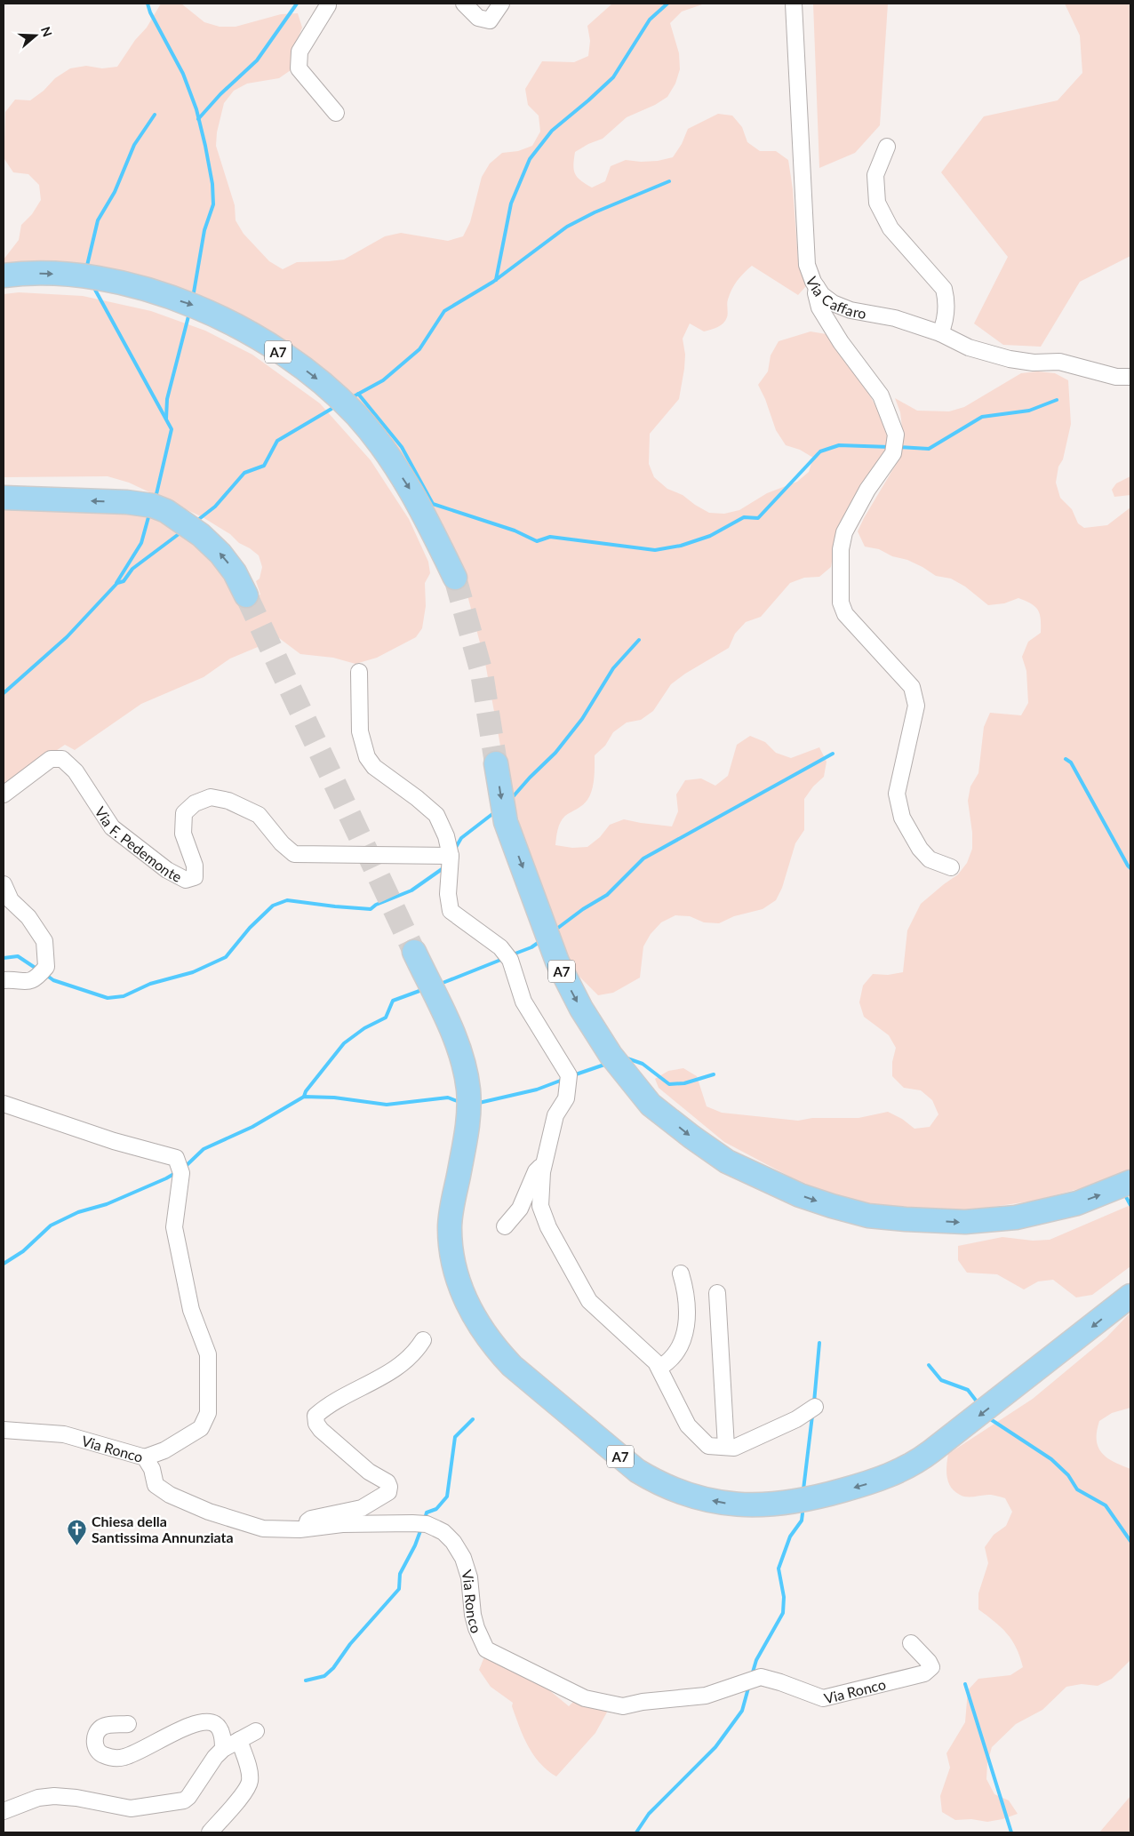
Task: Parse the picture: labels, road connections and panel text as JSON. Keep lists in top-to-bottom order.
{
  "streets": {
    "highway": ["A7"],
    "street": ["Via Caffaro", "Via F. Pedemonte", "Via Ronco"]
  },
  "places": {
    "church": ["Chiesa della Santissima Annunziata"]
  },
  "north": "right"
}
